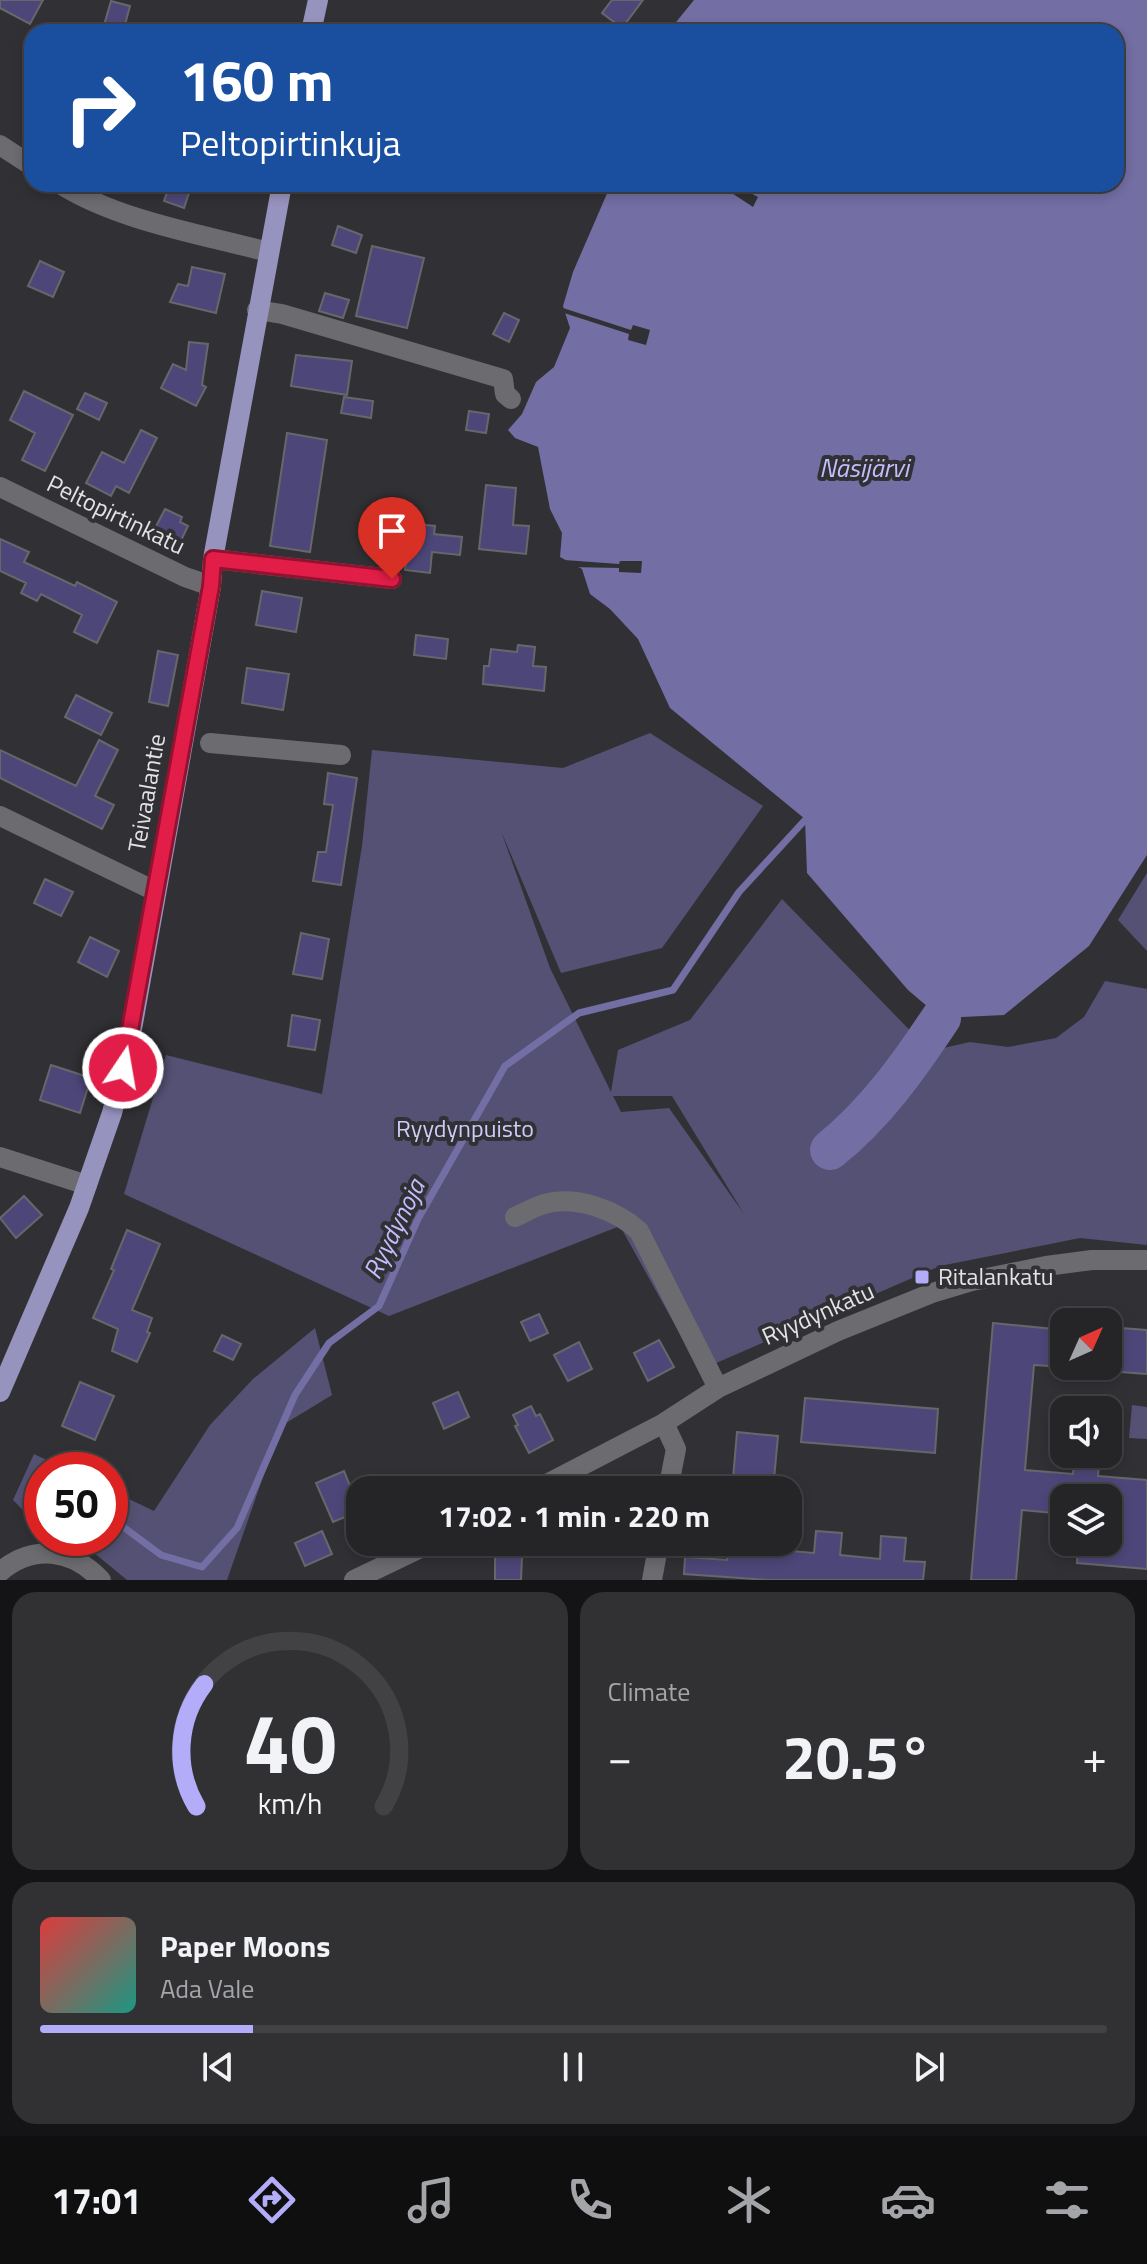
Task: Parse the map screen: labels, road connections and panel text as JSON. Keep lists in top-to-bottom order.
{
  "streets": {
    "main road": ["Teivaalantie"],
    "street": ["Peltopirtinkatu", "Ryydynkatu"]
  },
  "crossings": [
    ["Peltopirtinkatu", "Teivaalantie"]
  ],
  "water": ["Näsijärvi", "Ryydynoja"],
  "parks": ["Ryydynpuisto"],
  "places": {
    "transit": ["Ritalankatu"]
  },
  "north": "top right",
  "page": {
    "turn": ["160 m", "Peltopirtinkuja"],
    "limit": "50",
    "trip": "17:02 · 1 min · 220 m",
    "tile": "Climate",
    "heat": ["−", "20.5°", "+"],
    "song": ["Paper Moons", "Ada Vale"],
    "tabs": "17:01",
    "gauge": ["40", "km/h"]
  }
}
